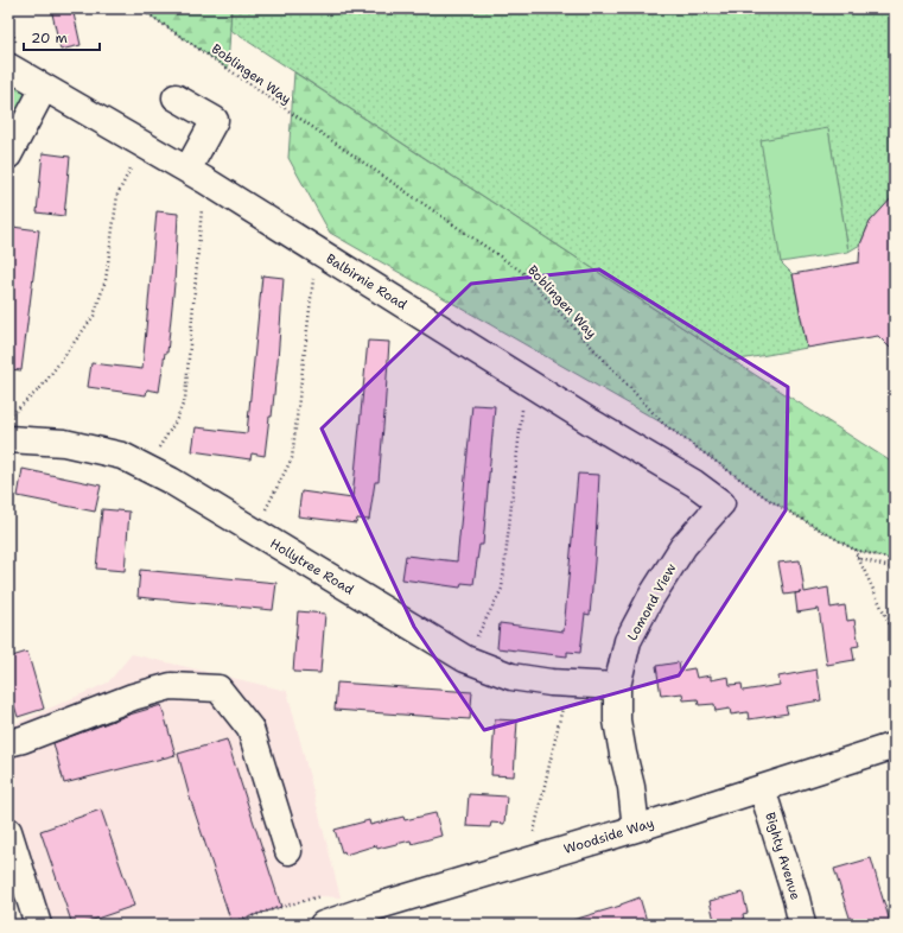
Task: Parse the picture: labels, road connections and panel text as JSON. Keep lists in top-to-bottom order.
{
  "streets": {
    "street": [
      "Balbirnie Road",
      "Hollytree Road",
      "Lomond View",
      "Woodside Way",
      "Bighty Avenue"
    ],
    "path": ["Boblingen Way"]
  },
  "crossings": [
    ["Balbirnie Road", "Lomond View"],
    ["Hollytree Road", "Lomond View"],
    ["Lomond View", "Woodside Way"],
    ["Woodside Way", "Bighty Avenue"]
  ],
  "scale_bar": "20 m"
}
